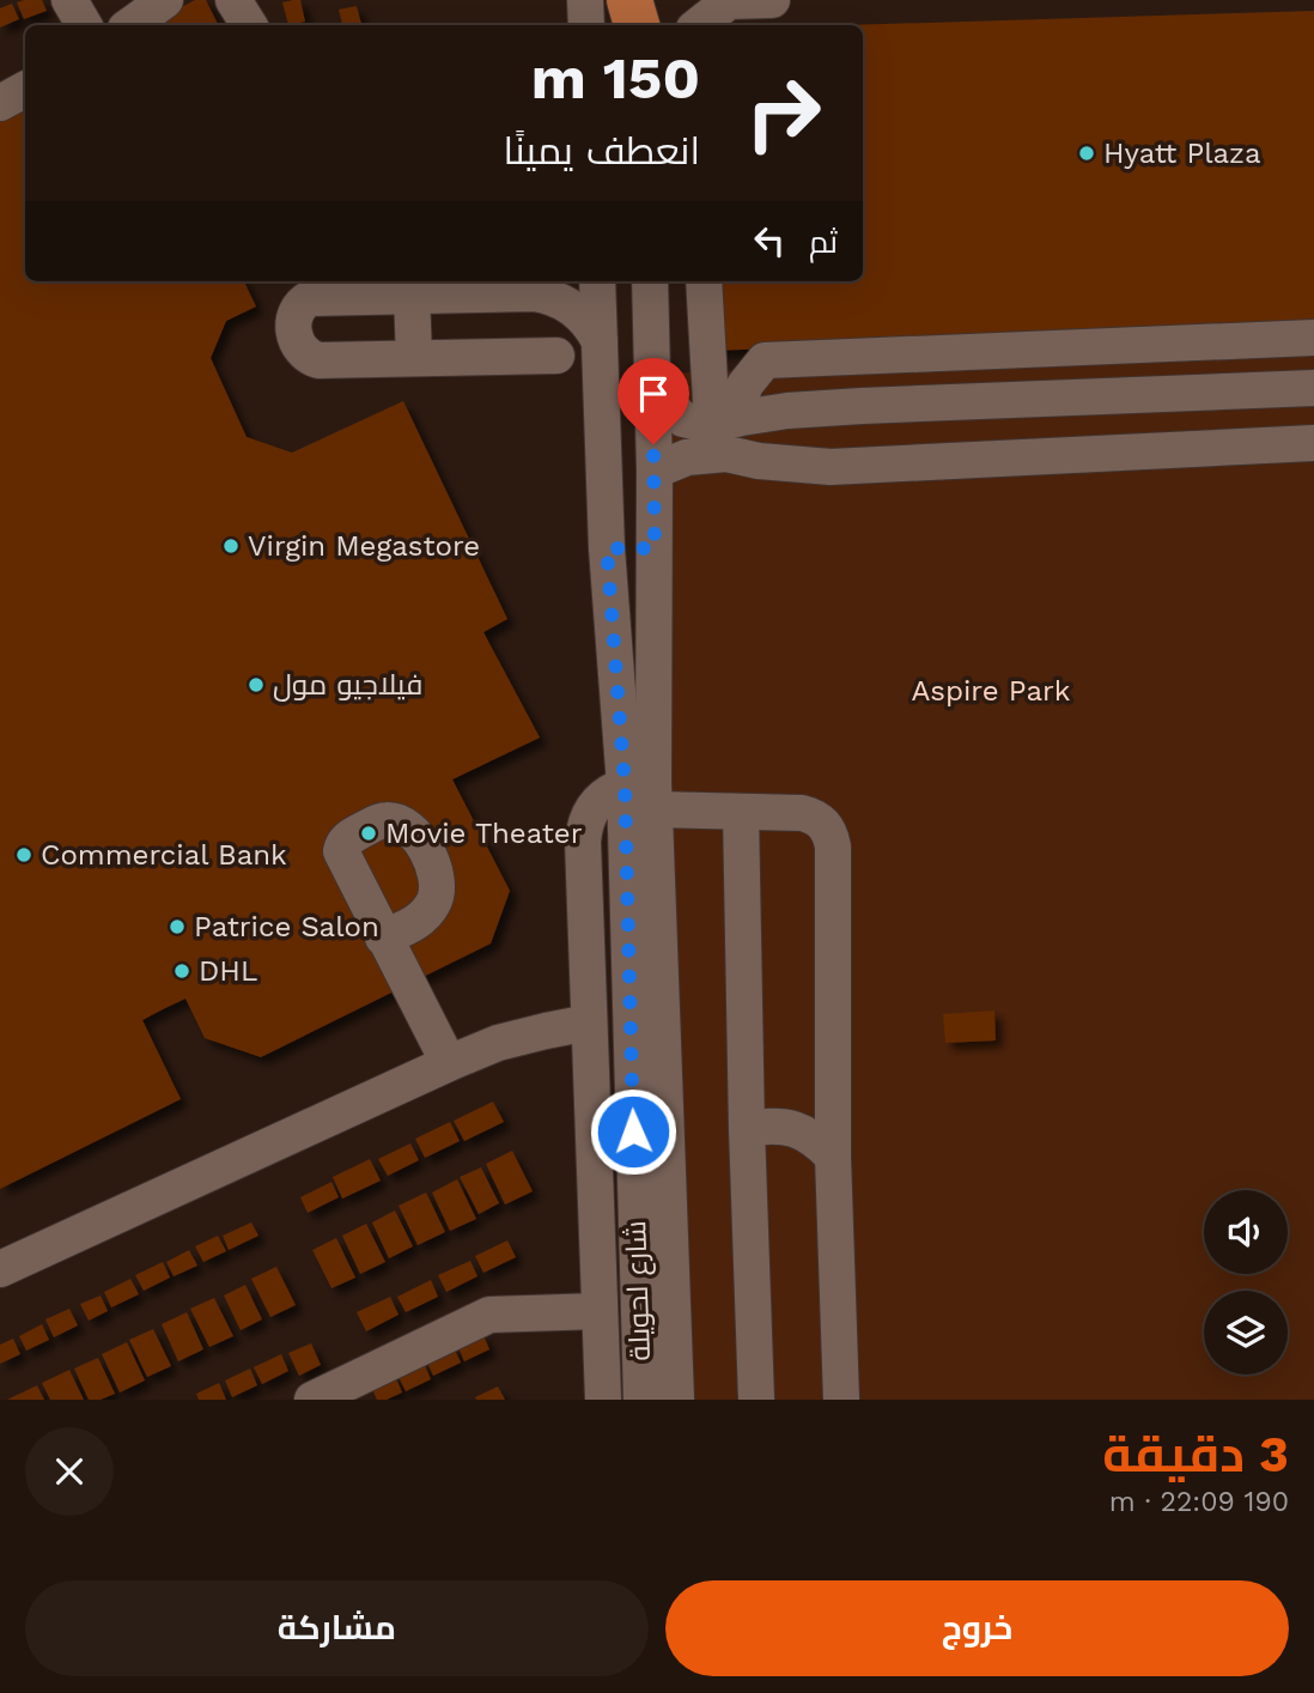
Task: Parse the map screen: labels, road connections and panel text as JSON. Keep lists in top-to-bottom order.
{
  "streets": {
    "street": ["شارع لحويلة"]
  },
  "parks": ["Aspire Park"],
  "places": [
    "Hyatt Plaza",
    "Virgin Megastore",
    "فيلاجيو مول",
    "Movie Theater",
    "Commercial Bank",
    "Patrice Salon",
    "DHL"
  ],
  "page": {
    "turn": ["150 m", "انعطف يمينًا"],
    "then": "ثم",
    "heading": ["3 دقيقة", "190 m · 22:09"],
    "buttons": ["خروج", "مشاركة"]
  }
}
